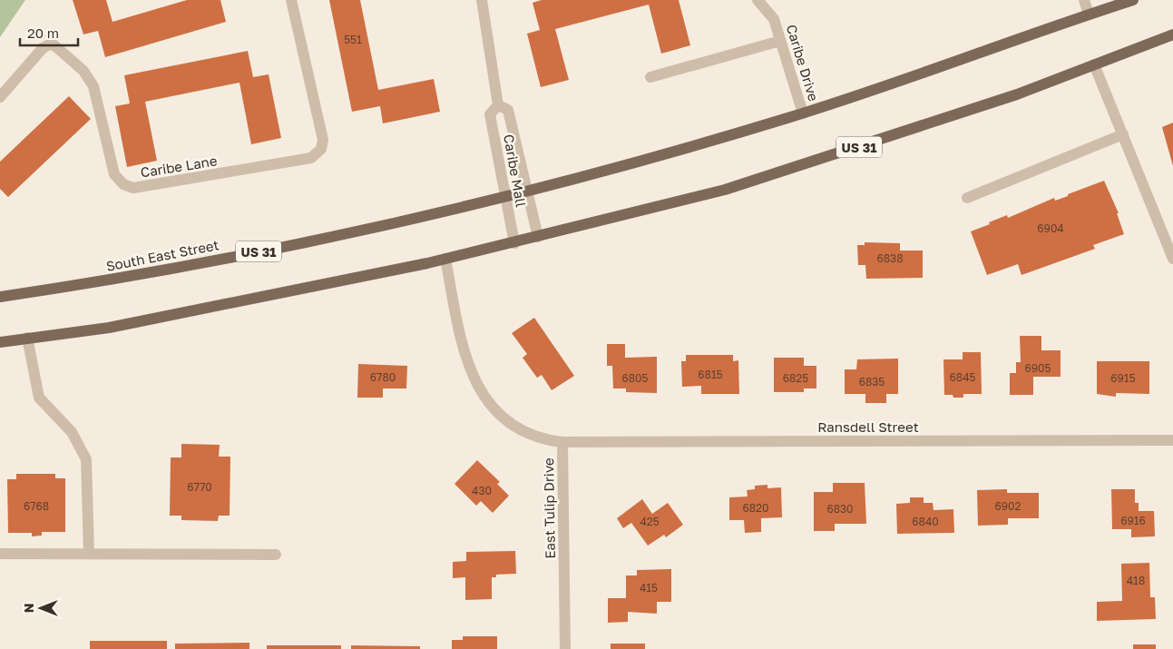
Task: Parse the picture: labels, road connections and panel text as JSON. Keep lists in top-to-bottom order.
{
  "streets": {
    "main road": ["US 31", "South East Street"],
    "street": [
      "Caribe Drive",
      "Caribe Lane",
      "Caribe Mall",
      "Ransdell Street",
      "East Tulip Drive"
    ]
  },
  "crossings": [
    ["Caribe Drive", "US 31"],
    ["US 31", "Caribe Mall"],
    ["US 31", "South East Street"],
    ["US 31", "East Tulip Drive"],
    ["Caribe Mall", "South East Street"],
    ["Ransdell Street", "East Tulip Drive"]
  ],
  "house_numbers": [
    "551",
    "6904",
    "6838",
    "6905",
    "6815",
    "6780",
    "6845",
    "6805",
    "6825",
    "6915",
    "6835",
    "6770",
    "430",
    "6768",
    "6902",
    "6820",
    "6830",
    "6916",
    "425",
    "6840",
    "418",
    "415"
  ],
  "scale_bar": "20 m",
  "north": "left"
}
